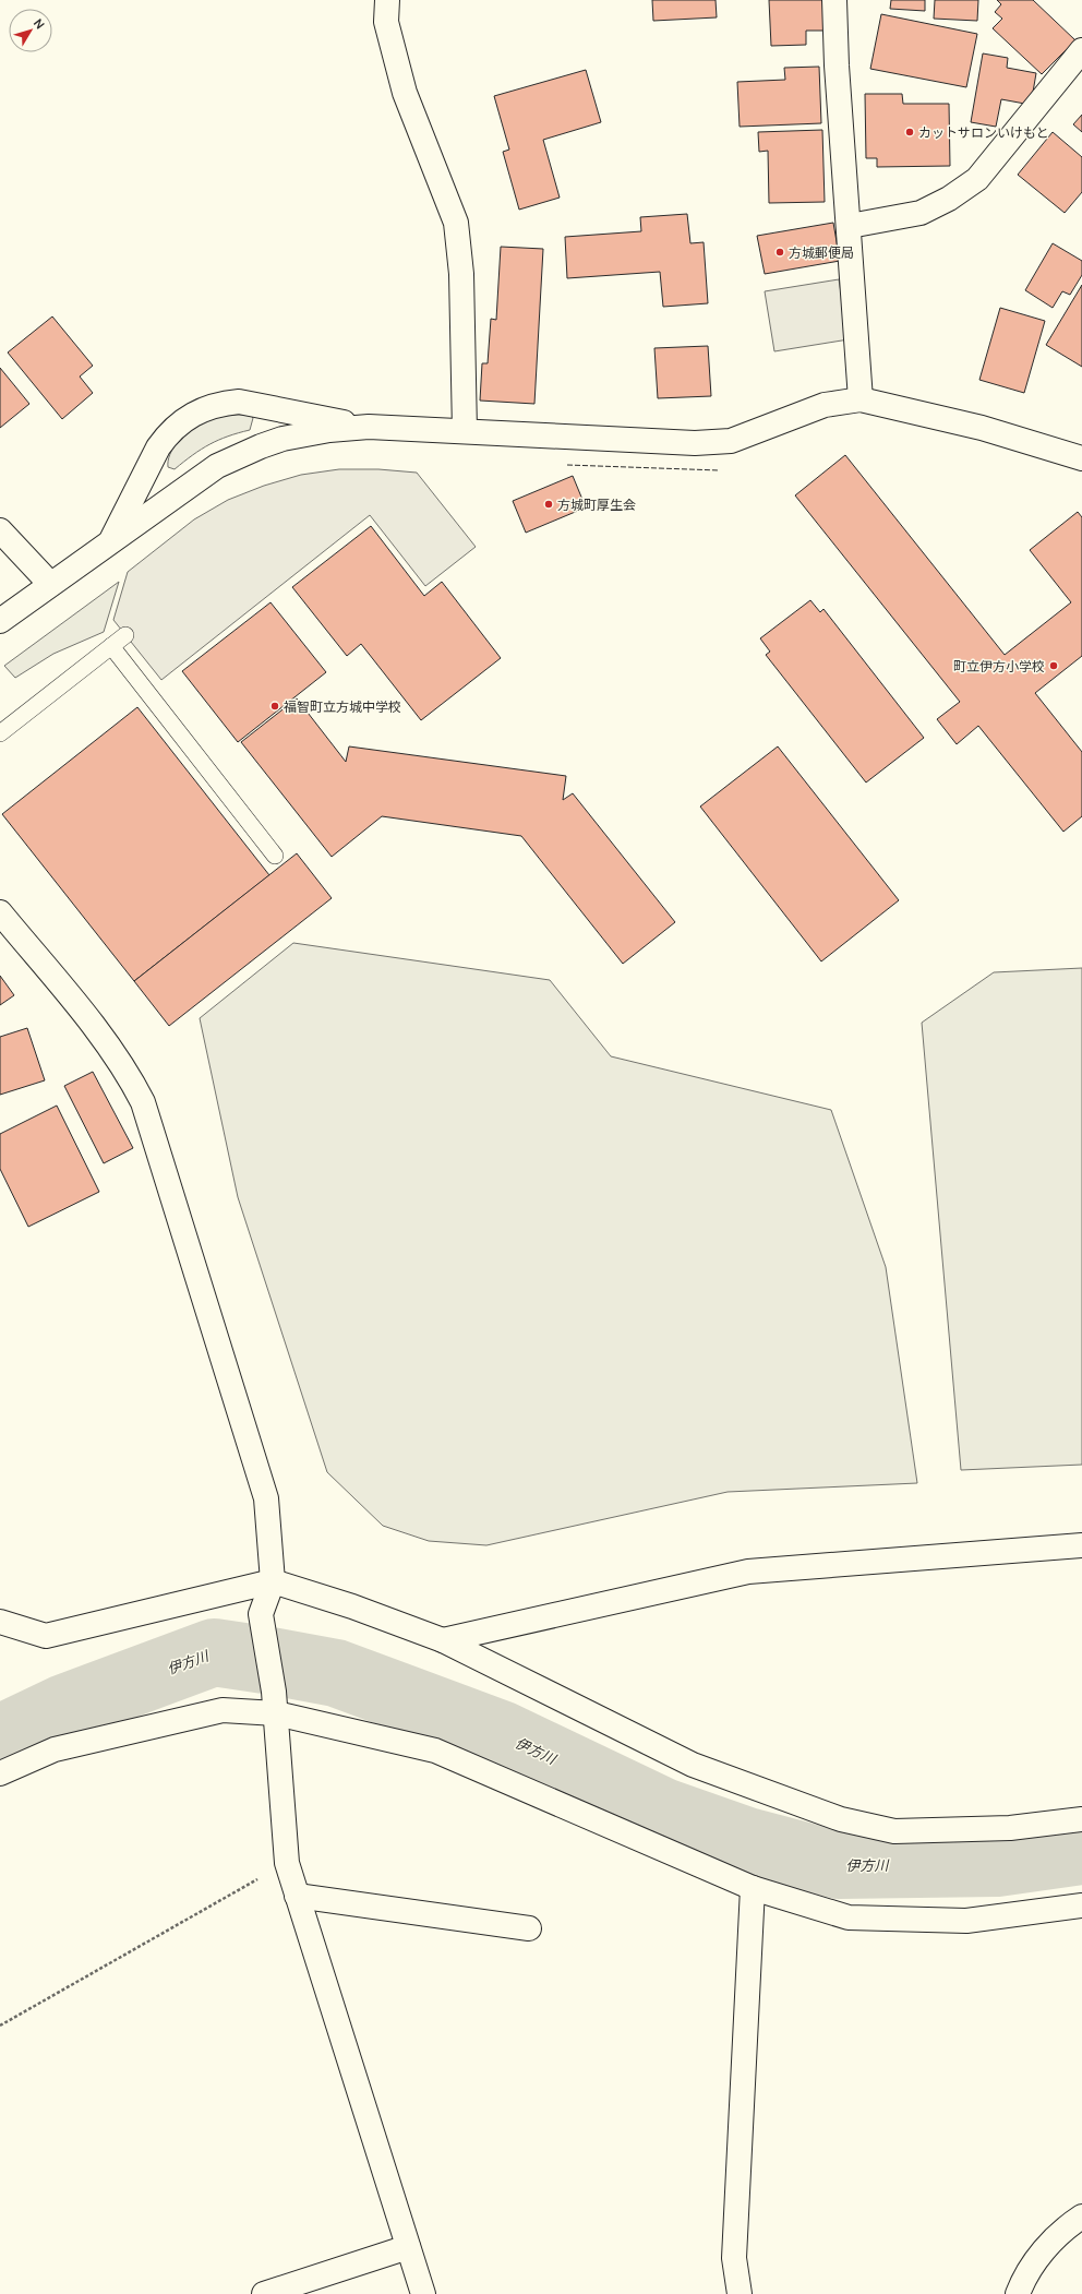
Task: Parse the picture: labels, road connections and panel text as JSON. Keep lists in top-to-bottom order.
{
  "water": ["伊方川"],
  "places": [
    "カットサロンいけもと",
    "方城郵便局",
    "方城町厚生会",
    "町立伊方小学校",
    "福智町立方城中学校"
  ],
  "north": "top right"
}
